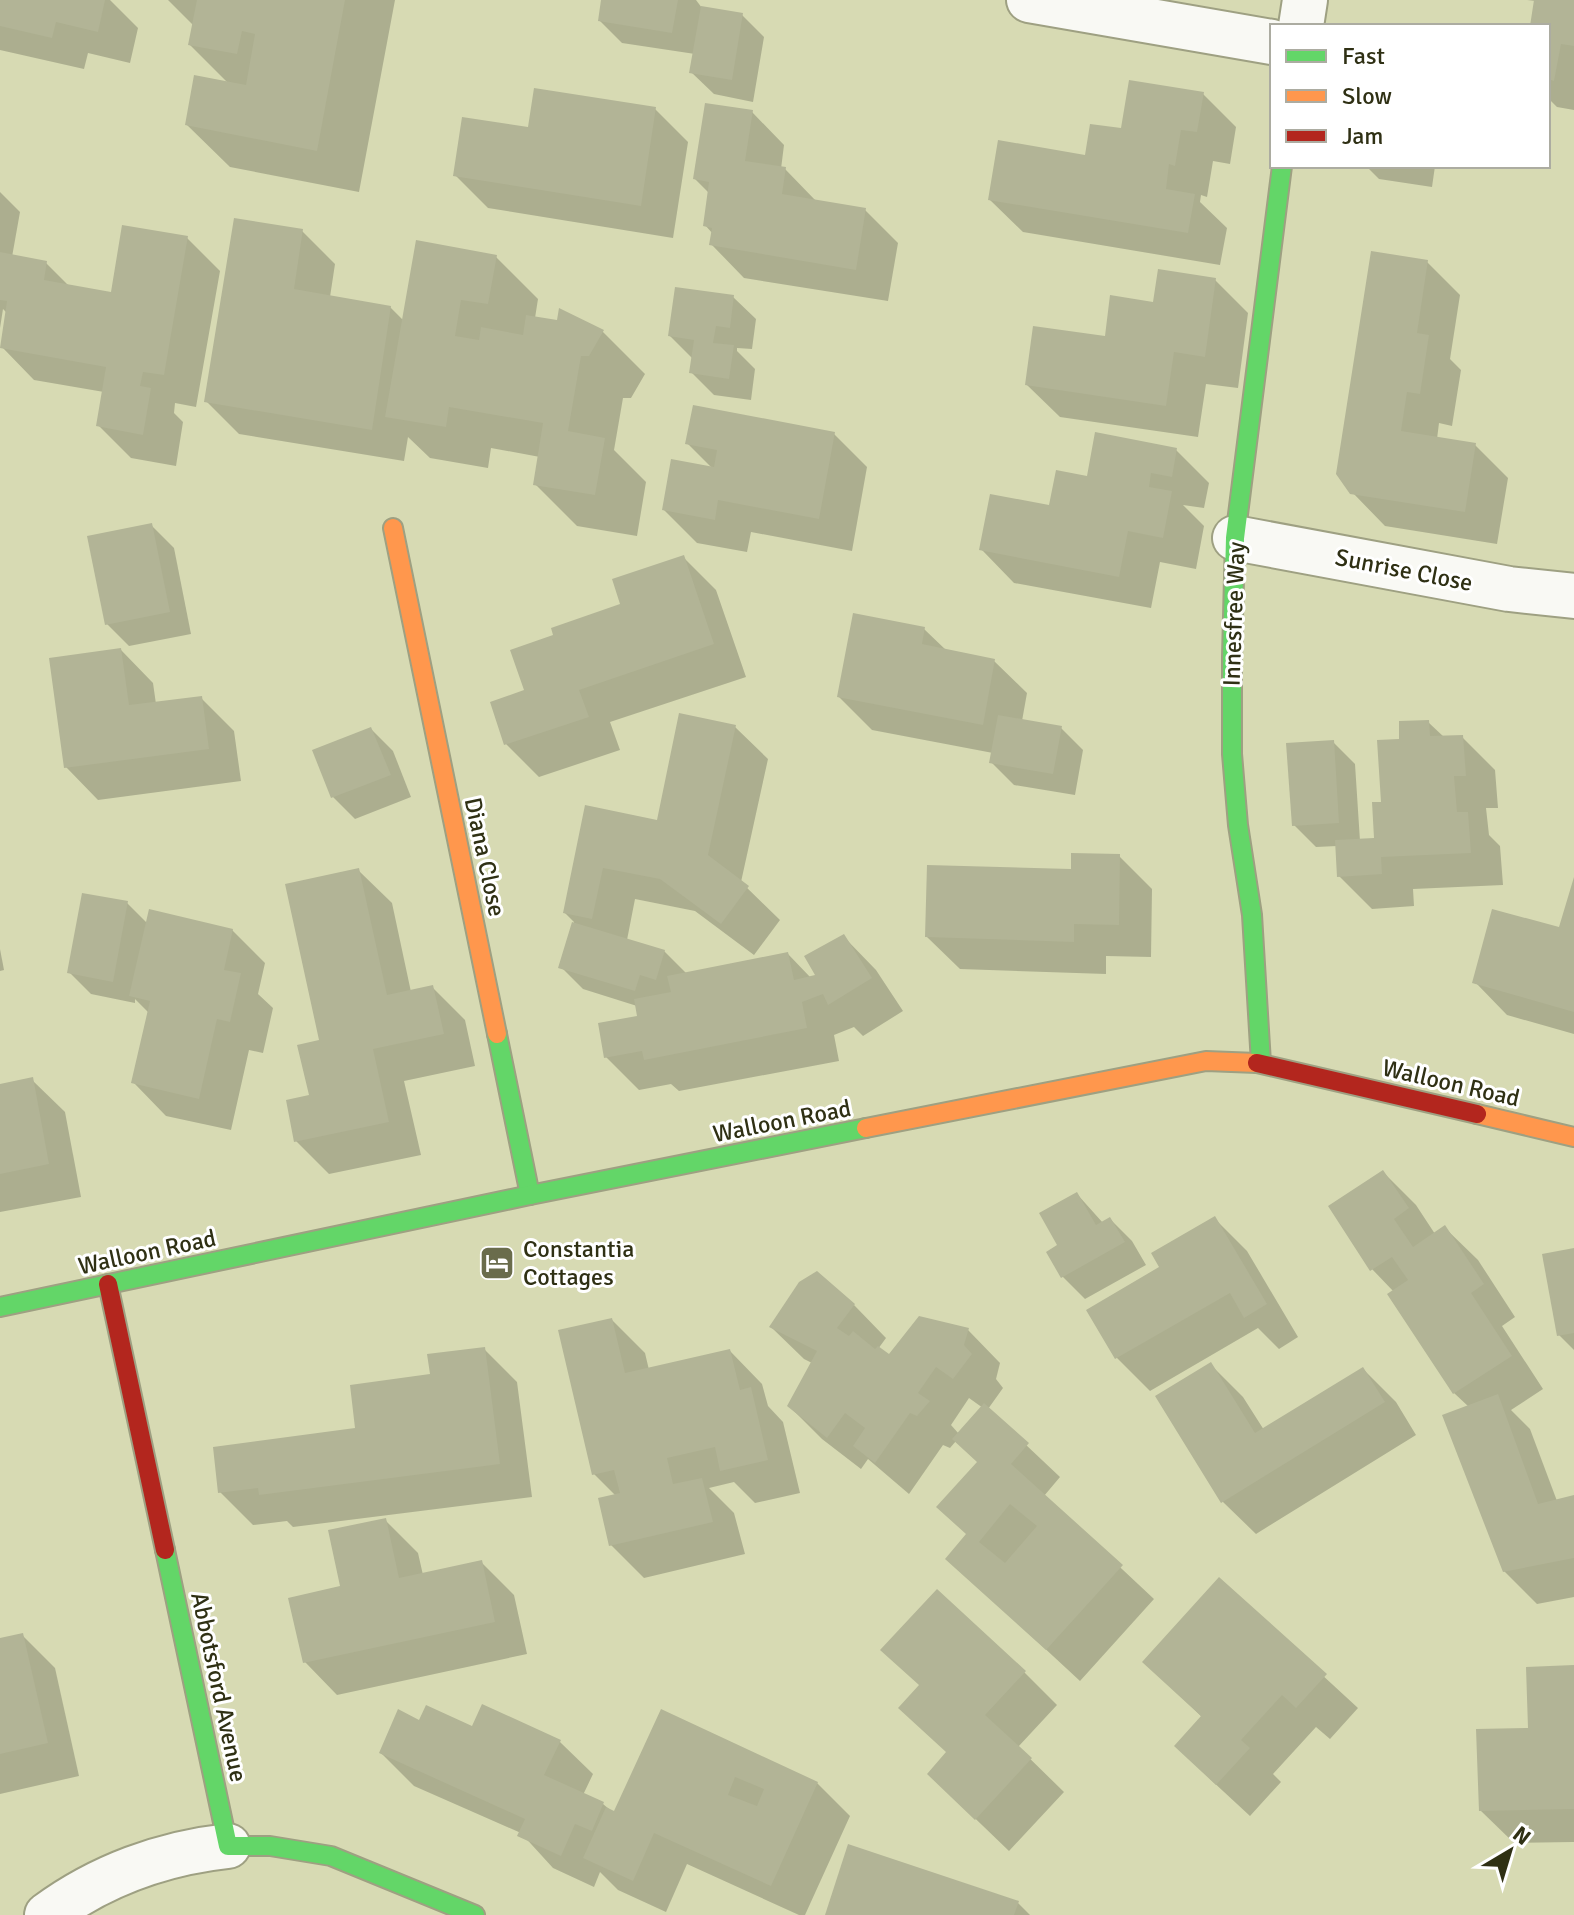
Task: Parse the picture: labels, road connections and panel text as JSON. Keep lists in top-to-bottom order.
{
  "streets": {
    "street": [
      "Sunrise Close",
      "Innesfree Way",
      "Diana Close",
      "Walloon Road",
      "Abbotsford Avenue"
    ]
  },
  "crossings": [
    ["Sunrise Close", "Innesfree Way"],
    ["Innesfree Way", "Walloon Road"],
    ["Diana Close", "Walloon Road"],
    ["Walloon Road", "Abbotsford Avenue"]
  ],
  "places": {
    "hotel": ["Constantia Cottages"]
  },
  "legend": ["Fast", "Slow", "Jam"],
  "north": "top right"
}
